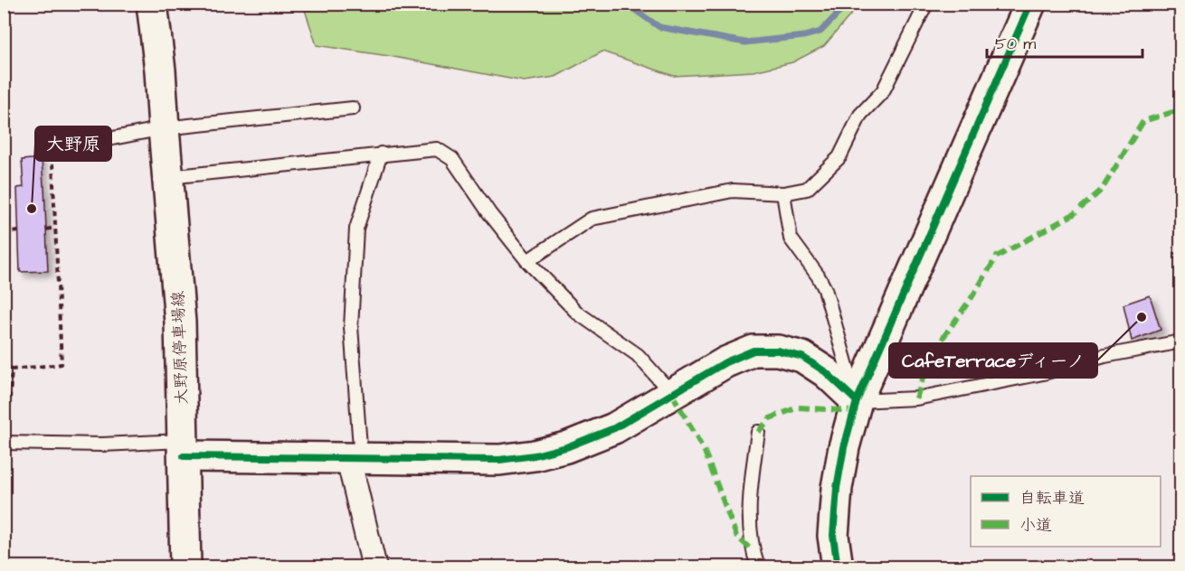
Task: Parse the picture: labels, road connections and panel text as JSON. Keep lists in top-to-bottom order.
{
  "streets": {
    "street": ["大野原停車場線"]
  },
  "places": ["大野原", "CafeTerraceディーノ"],
  "legend": ["自転車道", "小道"],
  "scale_bar": "50 m"
}
